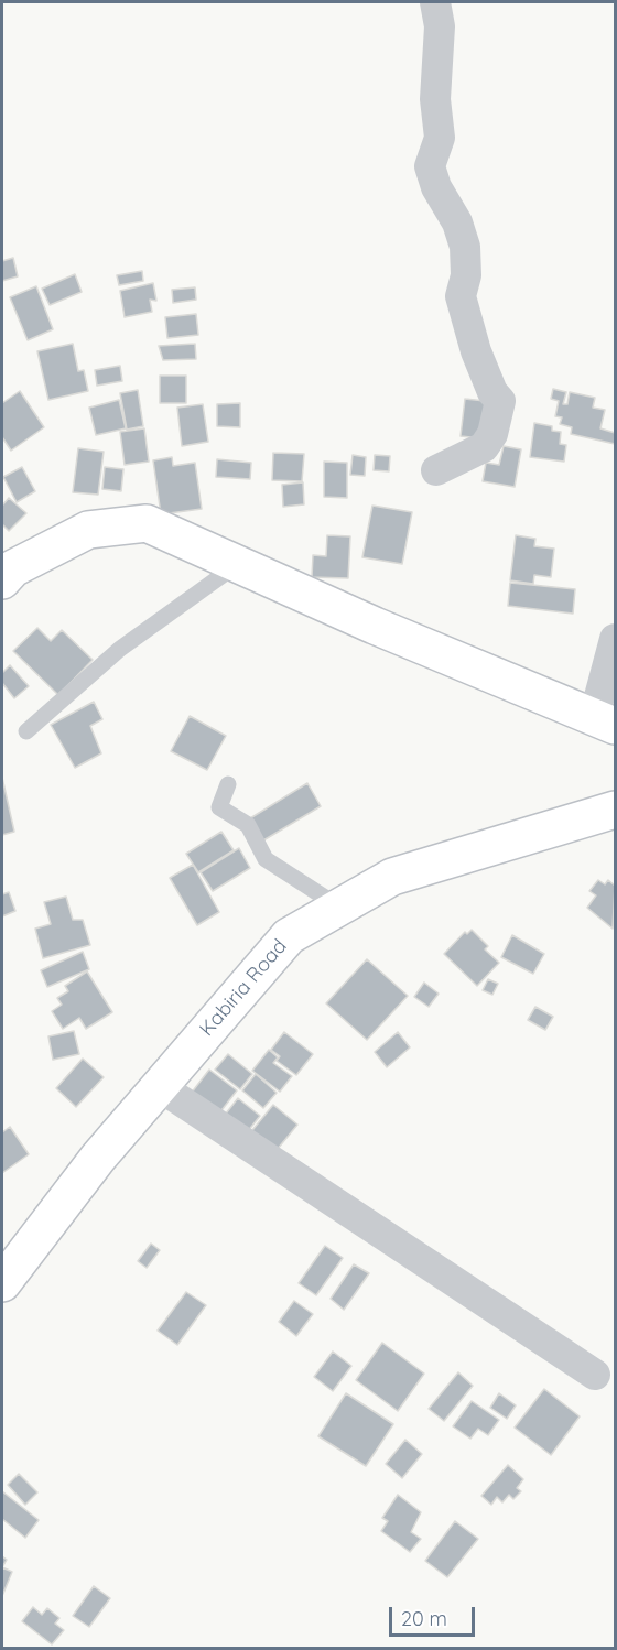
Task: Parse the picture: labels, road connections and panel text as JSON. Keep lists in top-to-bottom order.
{
  "streets": {
    "main road": ["Kabiria Road"]
  },
  "scale_bar": "20 m"
}
